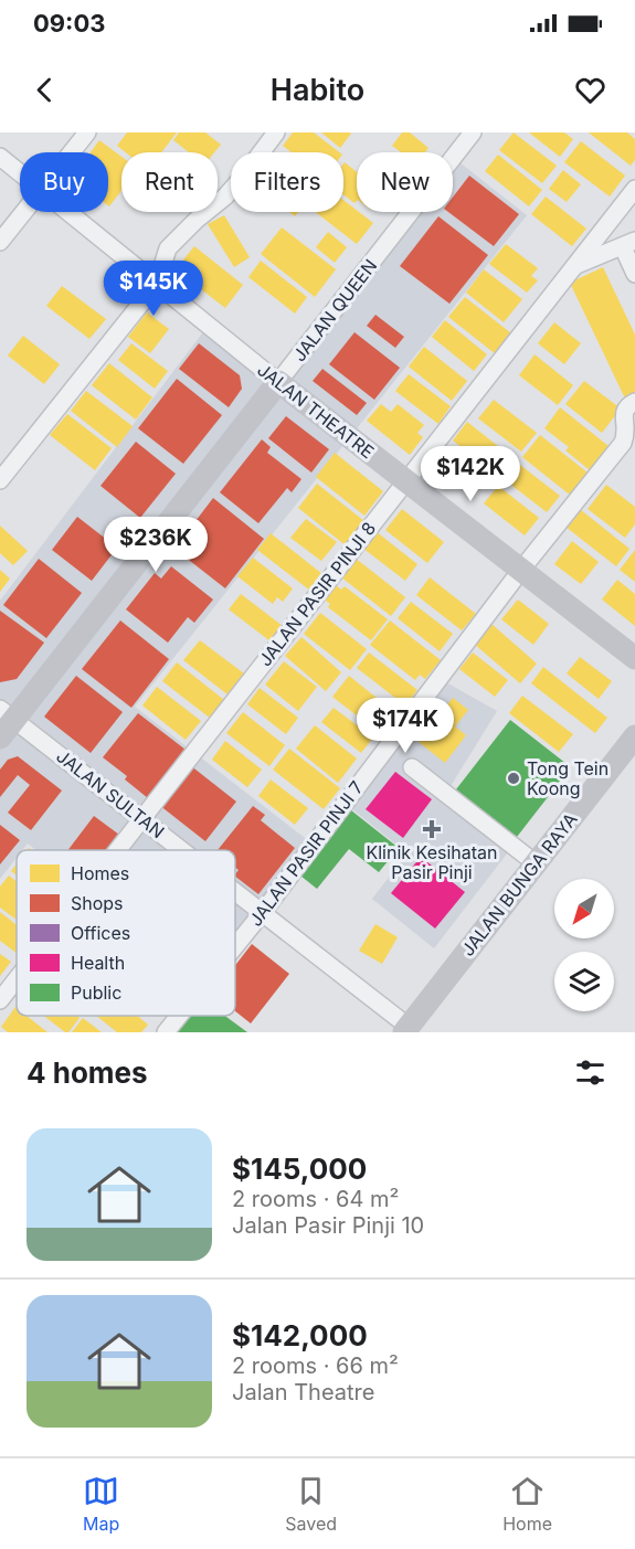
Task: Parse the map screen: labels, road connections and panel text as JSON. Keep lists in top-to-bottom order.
{
  "streets": {
    "main road": ["JALAN QUEEN", "JALAN THEATRE", "JALAN BUNGA RAYA"],
    "street": ["JALAN PASIR PINJI 8", "JALAN SULTAN", "JALAN PASIR PINJI 7"]
  },
  "crossings": [
    ["JALAN QUEEN", "JALAN THEATRE"],
    ["JALAN QUEEN", "JALAN SULTAN"],
    ["JALAN THEATRE", "JALAN PASIR PINJI 8"],
    ["JALAN THEATRE", "JALAN PASIR PINJI 7"],
    ["JALAN PASIR PINJI 8", "JALAN SULTAN"],
    ["JALAN SULTAN", "JALAN PASIR PINJI 7"],
    ["JALAN SULTAN", "JALAN BUNGA RAYA"]
  ],
  "places": {
    "other": ["Tong Tein Koong"],
    "health": ["Klinik Kesihatan Pasir Pinji"]
  },
  "legend": [
    "Homes",
    "Shops",
    "Offices",
    "Health",
    "Public"
  ],
  "north": "bottom left",
  "page": {
    "status": "09:03",
    "header": "Habito",
    "chip": [
      "Buy",
      "Rent",
      "Filters",
      "New"
    ],
    "price": [
      "$145K",
      "$142K",
      "$236K",
      "$174K"
    ],
    "heading": "4 homes",
    "list": [
      {
        "name": "$145,000",
        "note": "2 rooms · 64 m² · Jalan Pasir Pinji 10"
      },
      {
        "name": "$142,000",
        "note": "2 rooms · 66 m² · Jalan Theatre"
      }
    ],
    "tabs": ["Map", "Saved", "Home"]
  }
}
